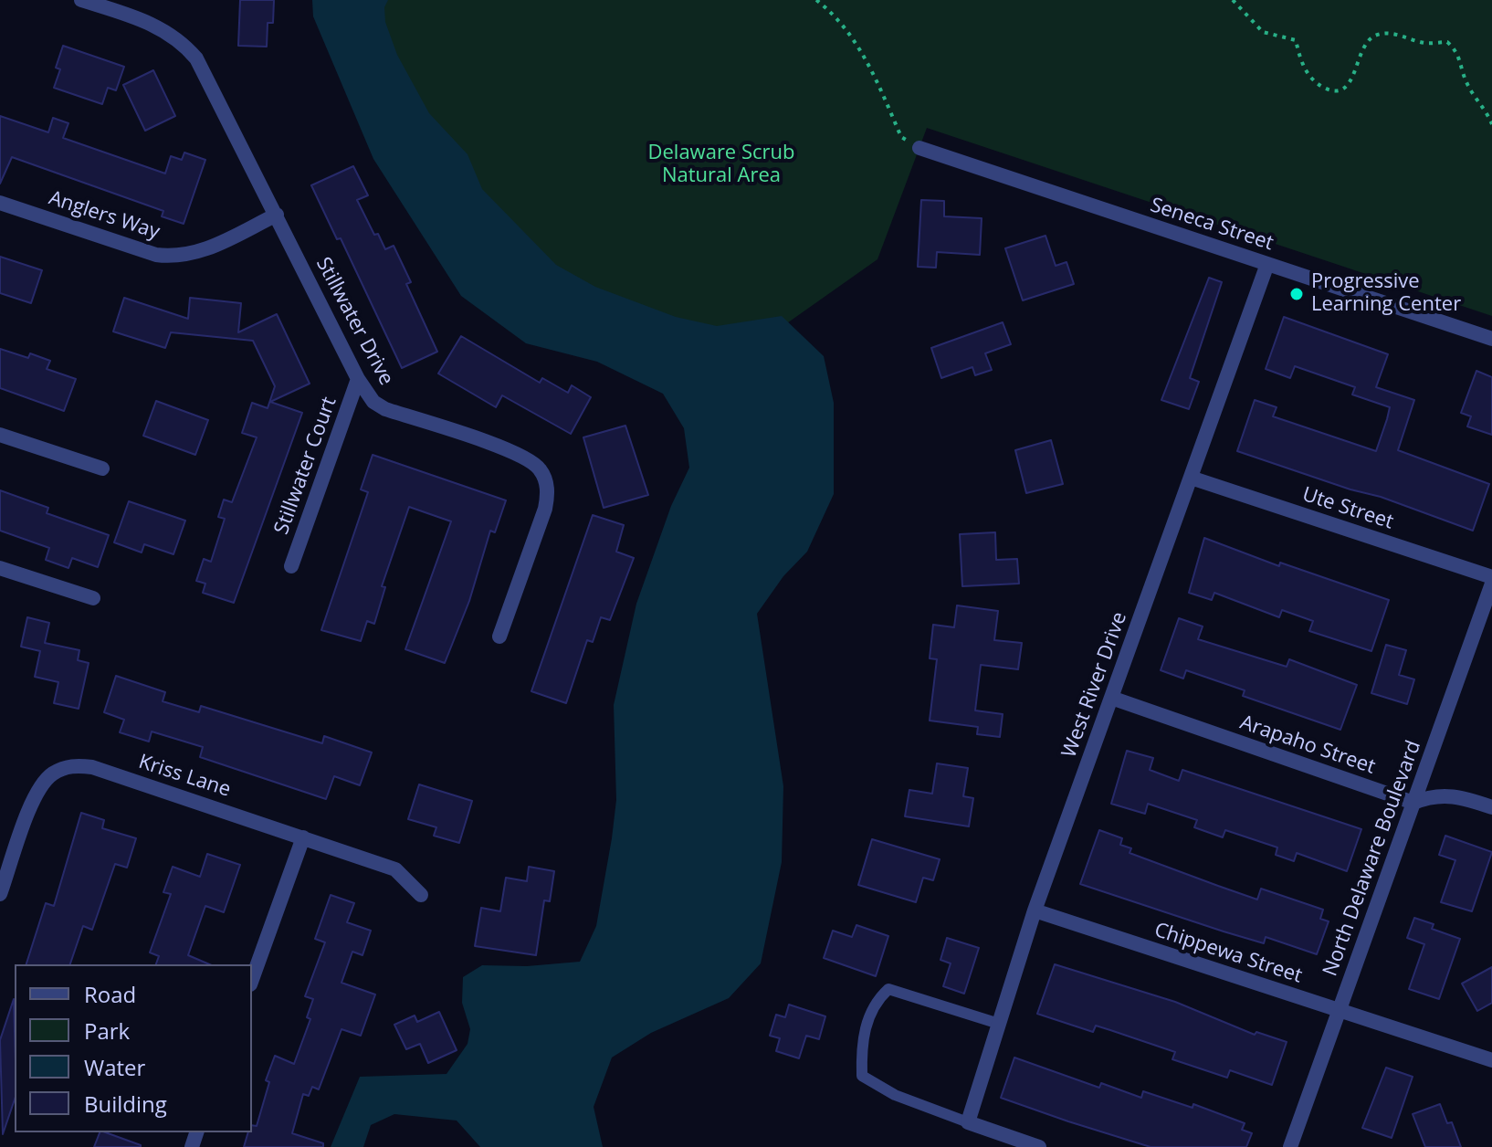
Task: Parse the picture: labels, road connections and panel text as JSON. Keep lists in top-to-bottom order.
{
  "streets": {
    "street": [
      "Anglers Way",
      "Seneca Street",
      "Stillwater Drive",
      "Stillwater Court",
      "Ute Street",
      "West River Drive",
      "Arapaho Street",
      "Kriss Lane",
      "North Delaware Boulevard",
      "Chippewa Street"
    ]
  },
  "crossings": [
    ["Anglers Way", "Stillwater Drive"],
    ["Seneca Street", "West River Drive"],
    ["Stillwater Drive", "Stillwater Court"],
    ["Ute Street", "West River Drive"],
    ["West River Drive", "Arapaho Street"],
    ["West River Drive", "Chippewa Street"],
    ["Arapaho Street", "North Delaware Boulevard"],
    ["North Delaware Boulevard", "Chippewa Street"]
  ],
  "parks": ["Delaware Scrub Natural Area"],
  "places": ["Progressive Learning Center"],
  "legend": [
    "Road",
    "Park",
    "Water",
    "Building"
  ]
}
